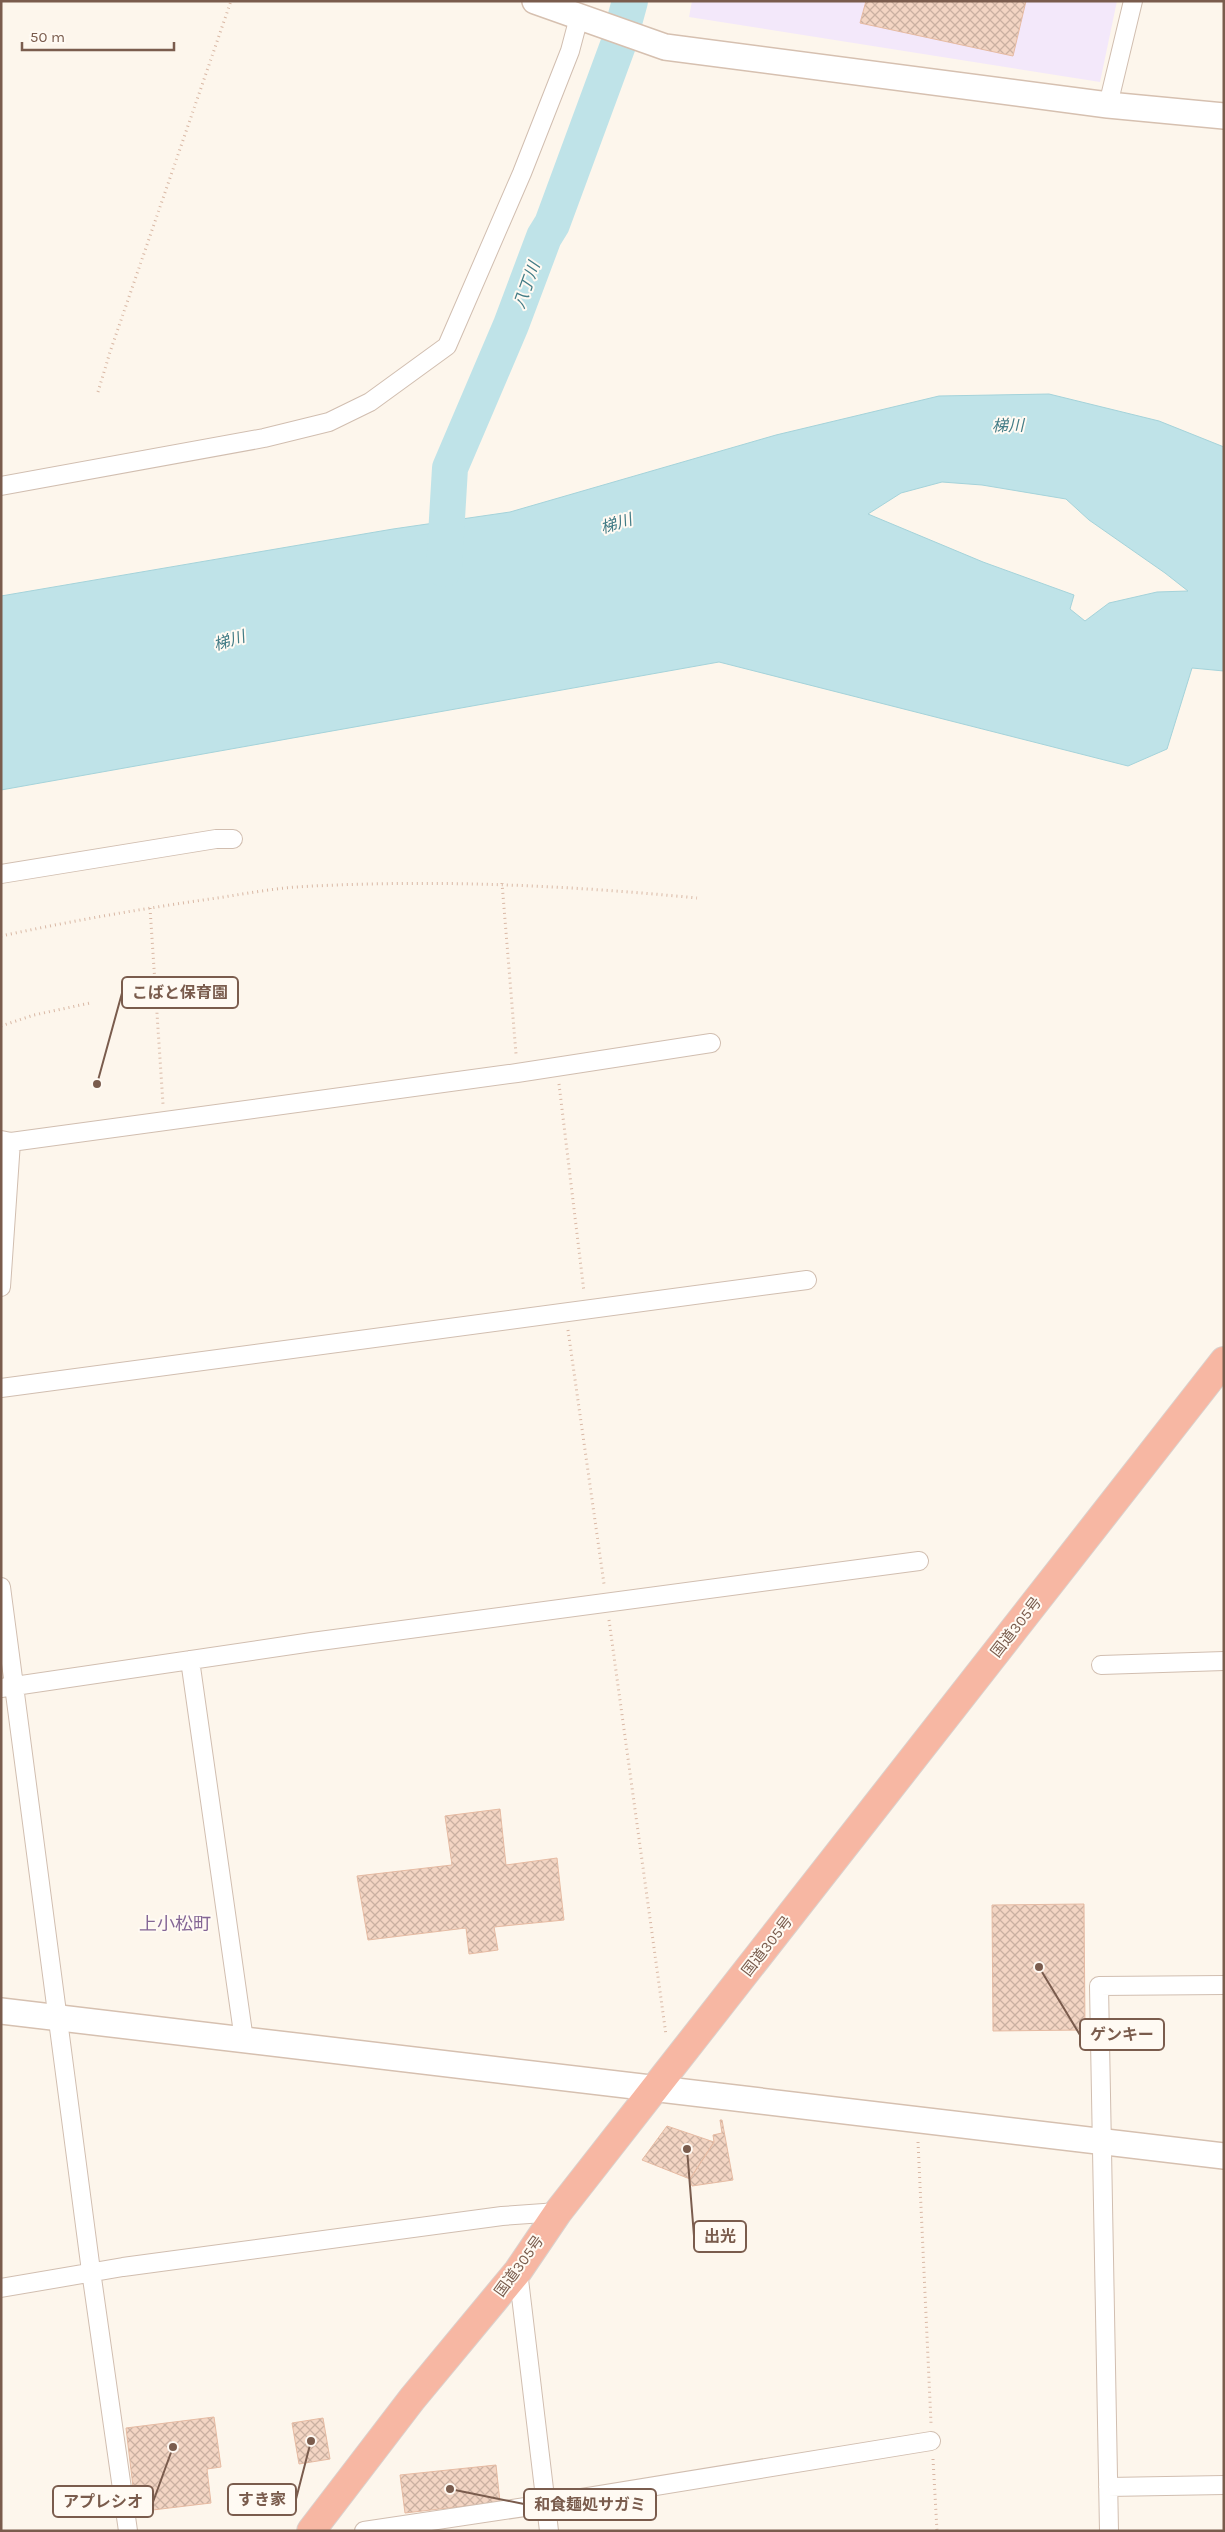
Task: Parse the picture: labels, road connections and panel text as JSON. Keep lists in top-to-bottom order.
{
  "streets": {
    "highway": ["国道305号"]
  },
  "districts": ["上小松町"],
  "water": ["八丁川", "梯川"],
  "places": [
    "こばと保育園",
    "ゲンキー",
    "出光",
    "すき家",
    "アプレシオ",
    "和食麺処サガミ"
  ],
  "scale_bar": "50 m"
}
